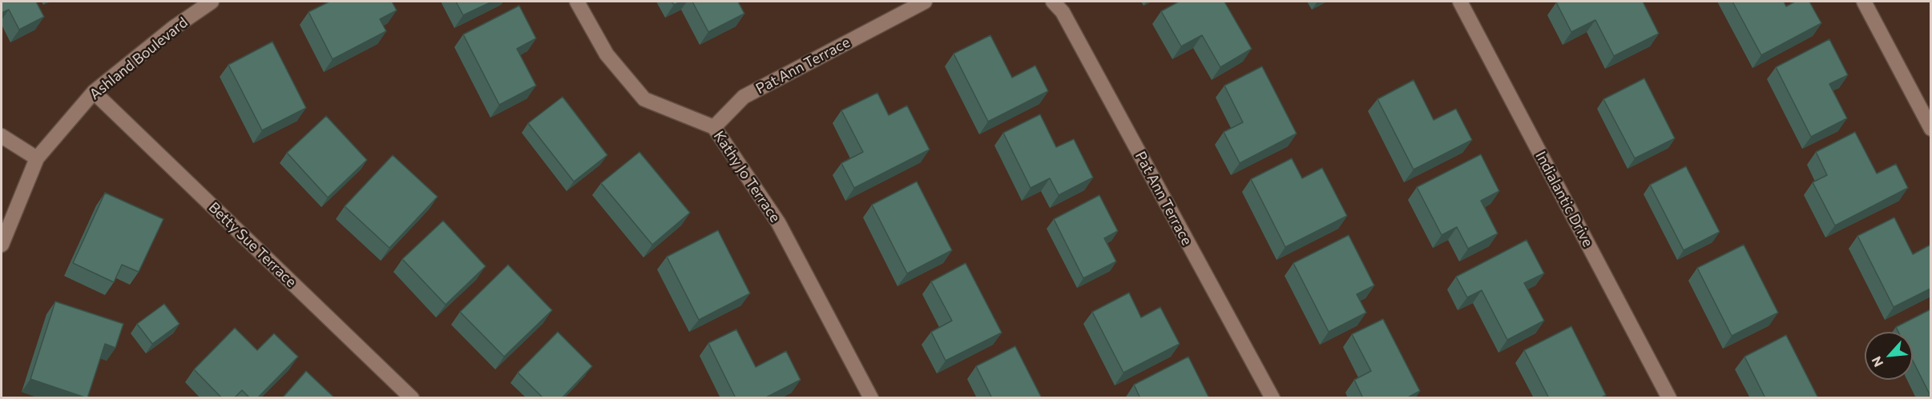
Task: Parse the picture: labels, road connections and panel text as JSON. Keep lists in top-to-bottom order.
{
  "streets": {
    "street": [
      "Ashland Boulevard",
      "Pat Ann Terrace",
      "Kathy Jo Terrace",
      "Indialantic Drive",
      "Betty Sue Terrace"
    ]
  },
  "crossings": [
    ["Ashland Boulevard", "Betty Sue Terrace"],
    ["Pat Ann Terrace", "Kathy Jo Terrace"]
  ],
  "north": "bottom left"
}
